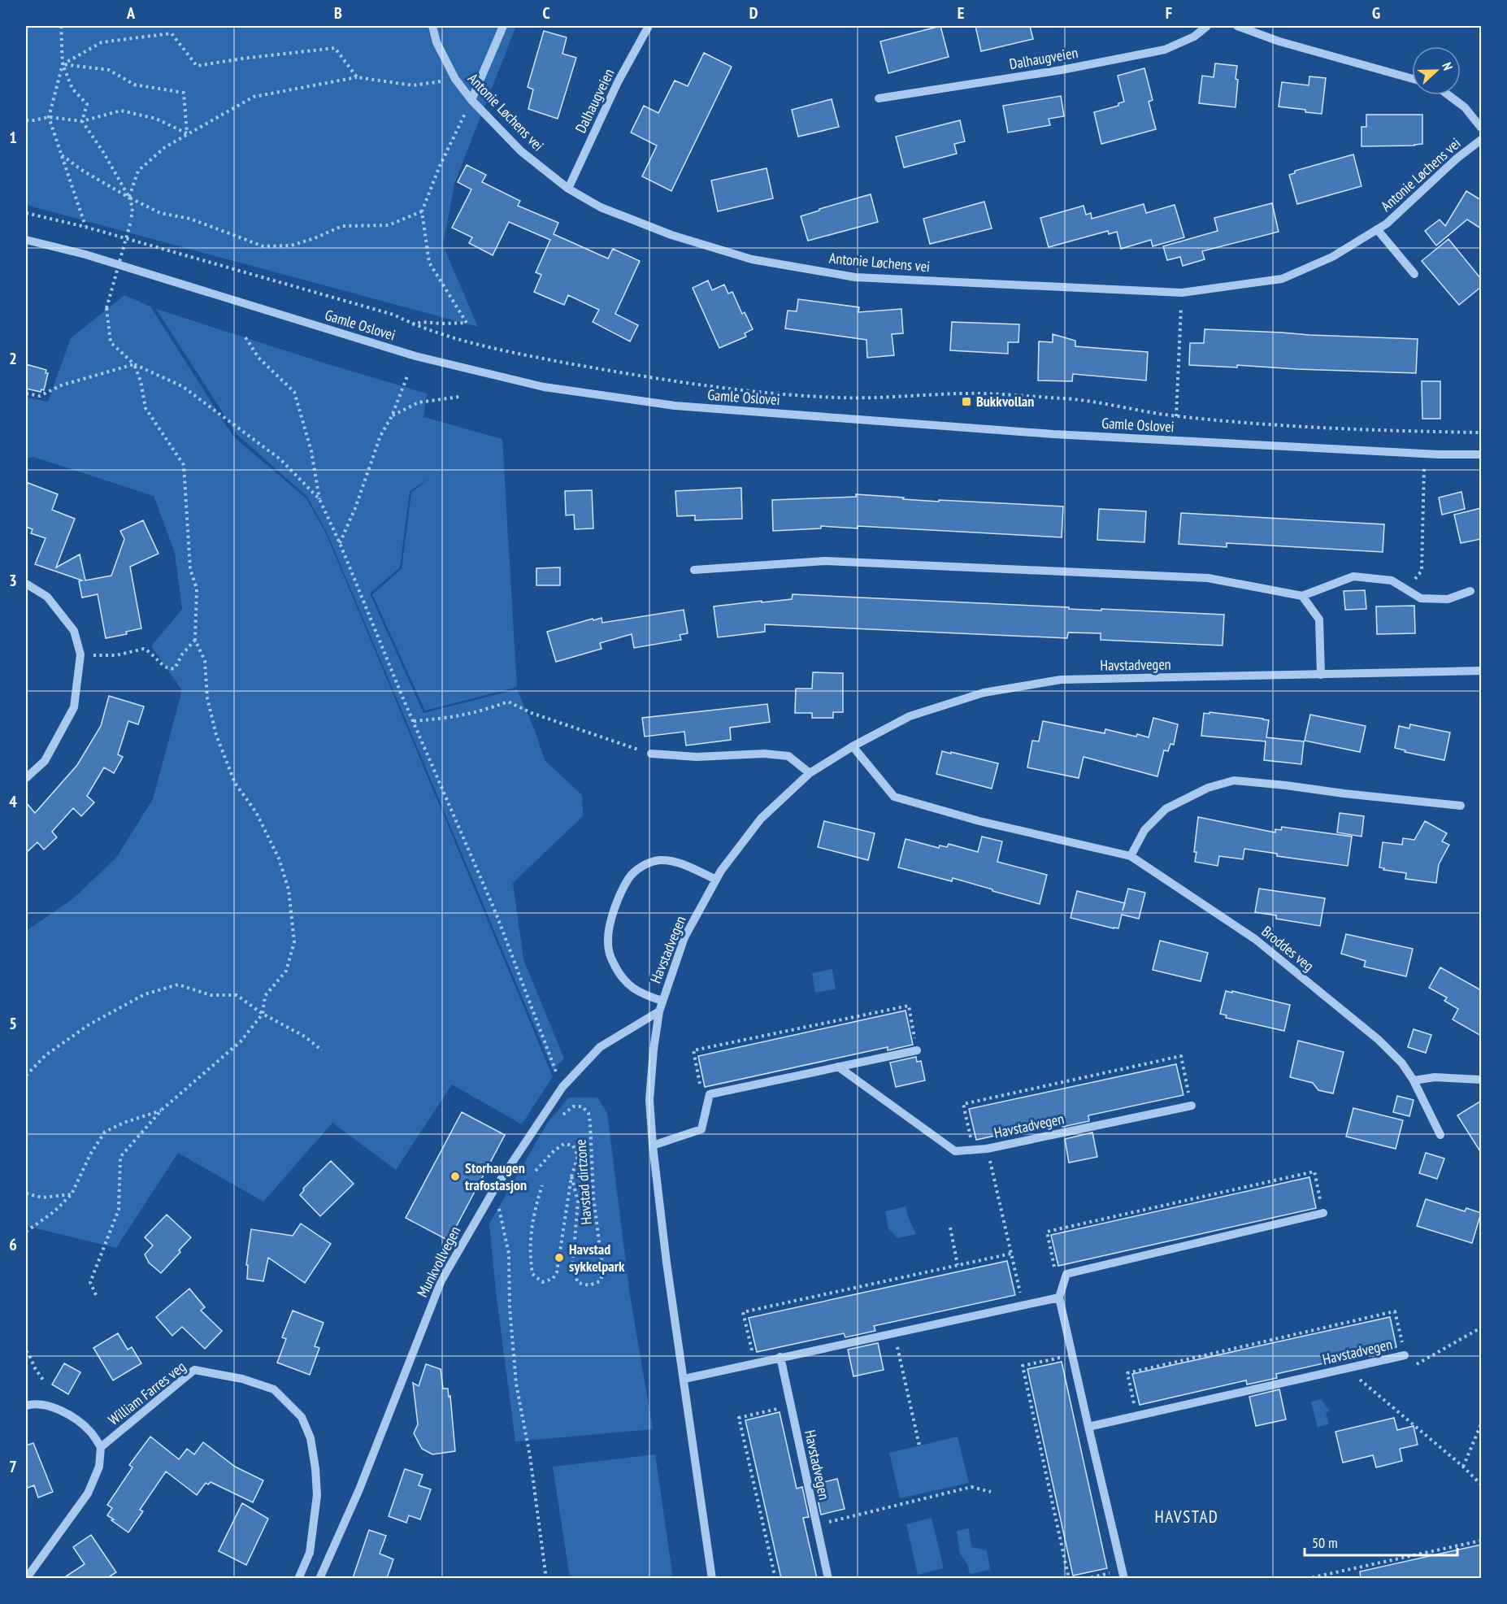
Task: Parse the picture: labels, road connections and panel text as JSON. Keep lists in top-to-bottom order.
{
  "streets": {
    "street": [
      "Dalhaugveien",
      "Antonie Løchens vei",
      "Gamle Oslovei",
      "Havstadvegen",
      "Broddes veg",
      "Munkvollvegen",
      "William Farres veg"
    ],
    "path": ["Havstad dirtzone"]
  },
  "crossings": [
    ["Dalhaugveien", "Antonie Løchens vei"],
    ["Havstadvegen", "Broddes veg"],
    ["Havstadvegen", "Munkvollvegen"]
  ],
  "districts": ["HAVSTAD"],
  "places": {
    "transit": ["Bukkvollan"],
    "other": ["Storhaugen trafostasjon", "Havstad sykkelpark"]
  },
  "scale_bar": "50 m",
  "north": "right",
  "grid": {
    "columns": [
      "A",
      "B",
      "C",
      "D",
      "E",
      "F",
      "G"
    ],
    "rows": [
      "1",
      "2",
      "3",
      "4",
      "5",
      "6",
      "7"
    ]
  }
}
